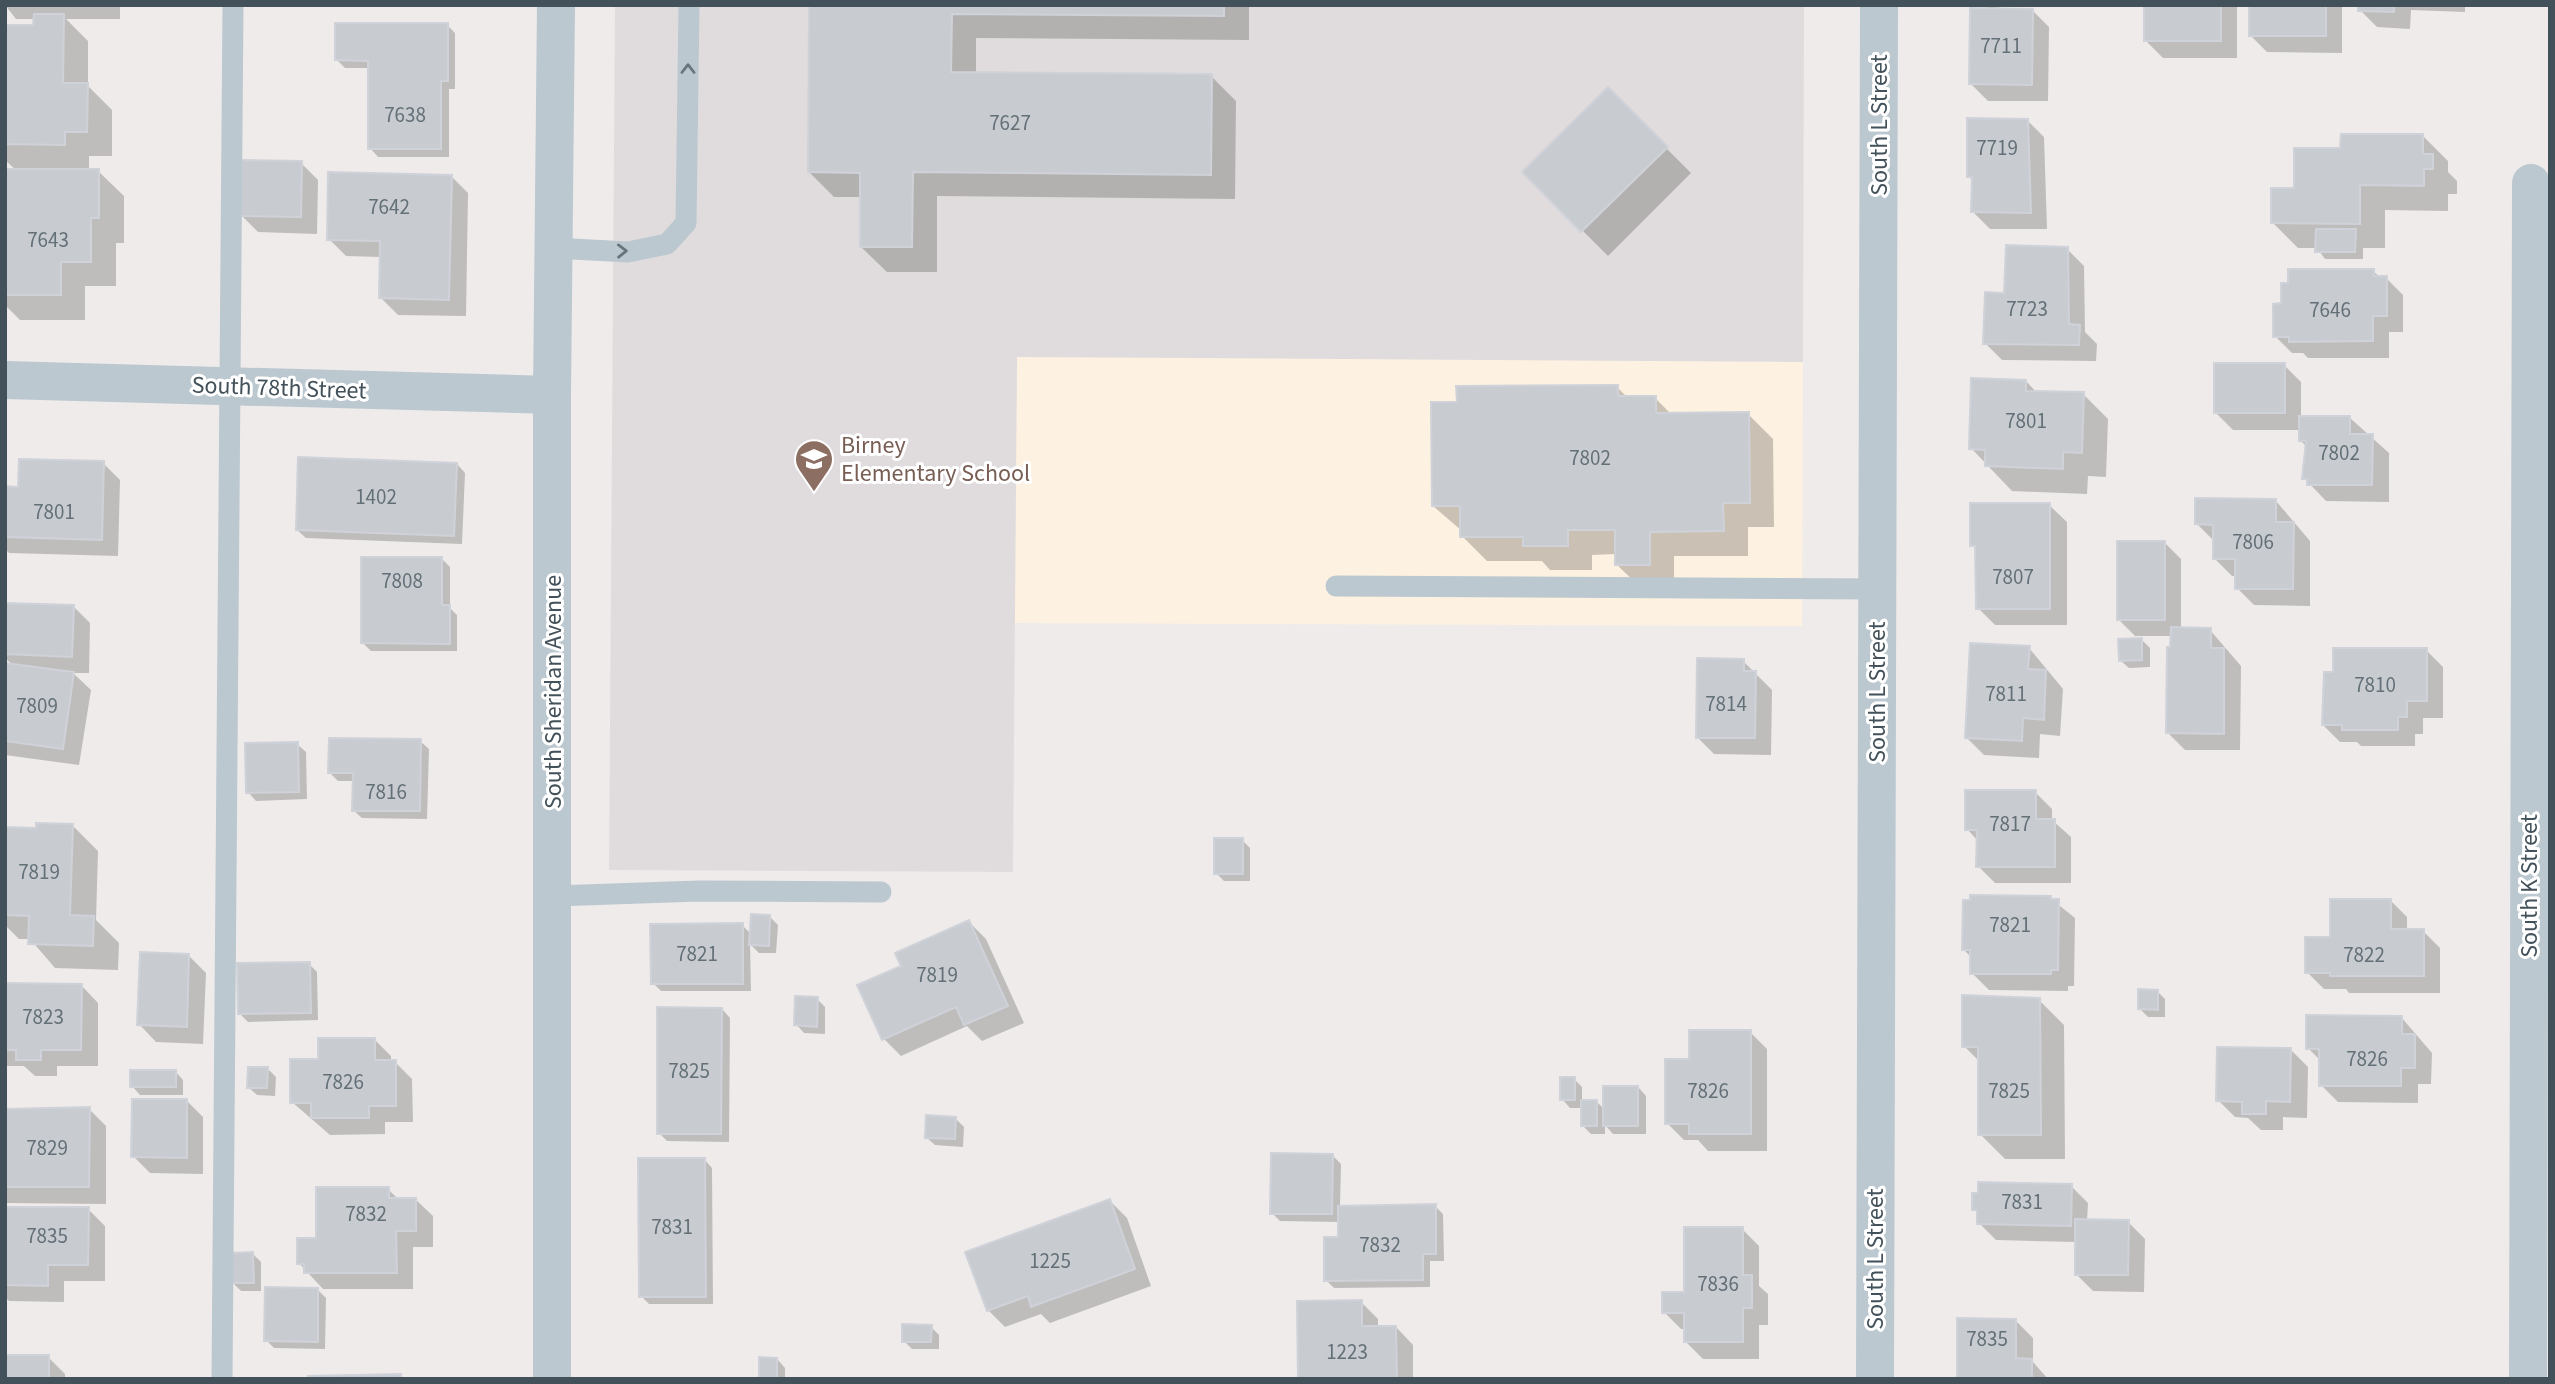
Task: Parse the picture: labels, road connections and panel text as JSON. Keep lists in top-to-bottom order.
{
  "streets": {
    "street": [
      "South L Street",
      "South 78th Street",
      "South Sheridan Avenue",
      "South K Street"
    ]
  },
  "crossings": [
    ["South 78th Street", "South Sheridan Avenue"]
  ],
  "places": {
    "school or university": ["Birney Elementary School"]
  },
  "house_numbers": [
    "7711",
    "7638",
    "7627",
    "7719",
    "7642",
    "7643",
    "7723",
    "7646",
    "7801",
    "7802",
    "7802",
    "1402",
    "7801",
    "7806",
    "7807",
    "7808",
    "7810",
    "7811",
    "7814",
    "7809",
    "7816",
    "7817",
    "7819",
    "7821",
    "7821",
    "7822",
    "7819",
    "7823",
    "7826",
    "7825",
    "7826",
    "7826",
    "7825",
    "7829",
    "7831",
    "7832",
    "7831",
    "7835",
    "7832",
    "1225",
    "7836",
    "7835",
    "1223"
  ]
}
